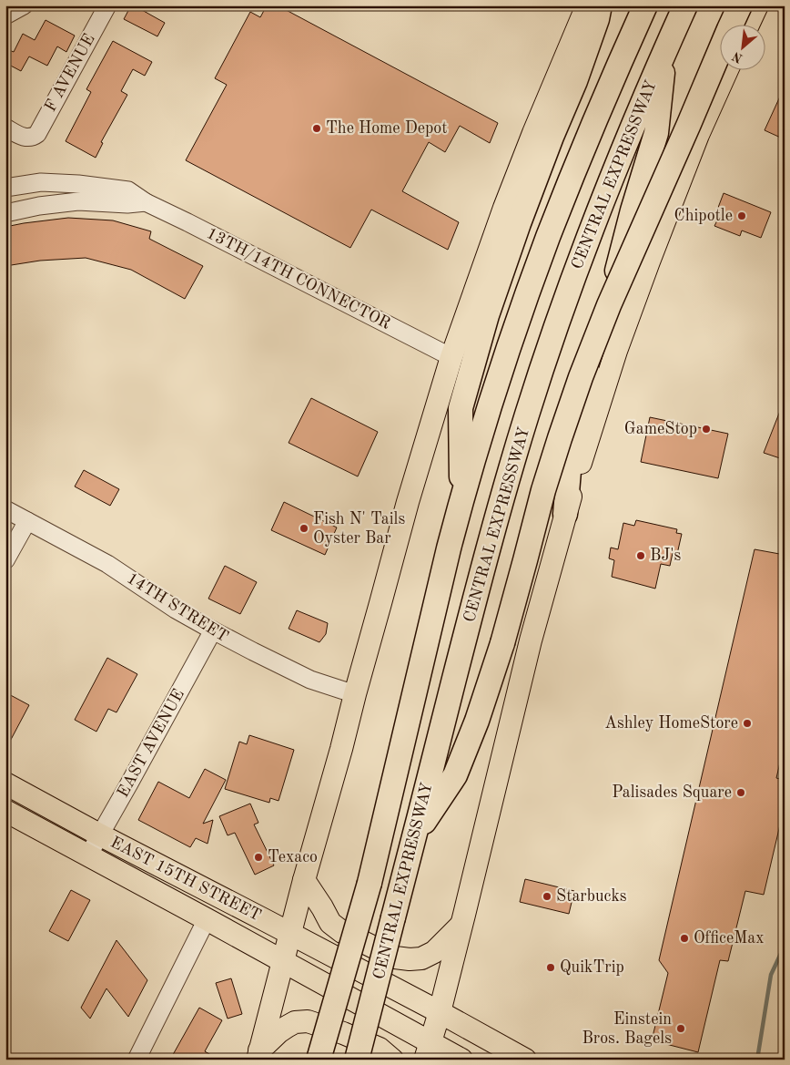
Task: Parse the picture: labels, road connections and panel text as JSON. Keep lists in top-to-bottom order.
{
  "streets": {
    "highway": ["CENTRAL EXPRESSWAY"],
    "main road": ["EAST 15TH STREET"],
    "street": [
      "F AVENUE",
      "13TH/14TH CONNECTOR",
      "14TH STREET",
      "EAST AVENUE"
    ]
  },
  "crossings": [
    ["14TH STREET", "EAST AVENUE"],
    ["EAST AVENUE", "EAST 15TH STREET"]
  ],
  "places": [
    "The Home Depot",
    "Chipotle",
    "GameStop",
    "Fish N' Tails Oyster Bar",
    "BJ's",
    "Ashley HomeStore",
    "Palisades Square",
    "Texaco",
    "Starbucks",
    "OfficeMax",
    "QuikTrip",
    "Einstein Bros. Bagels"
  ],
  "north": "bottom left"
}
